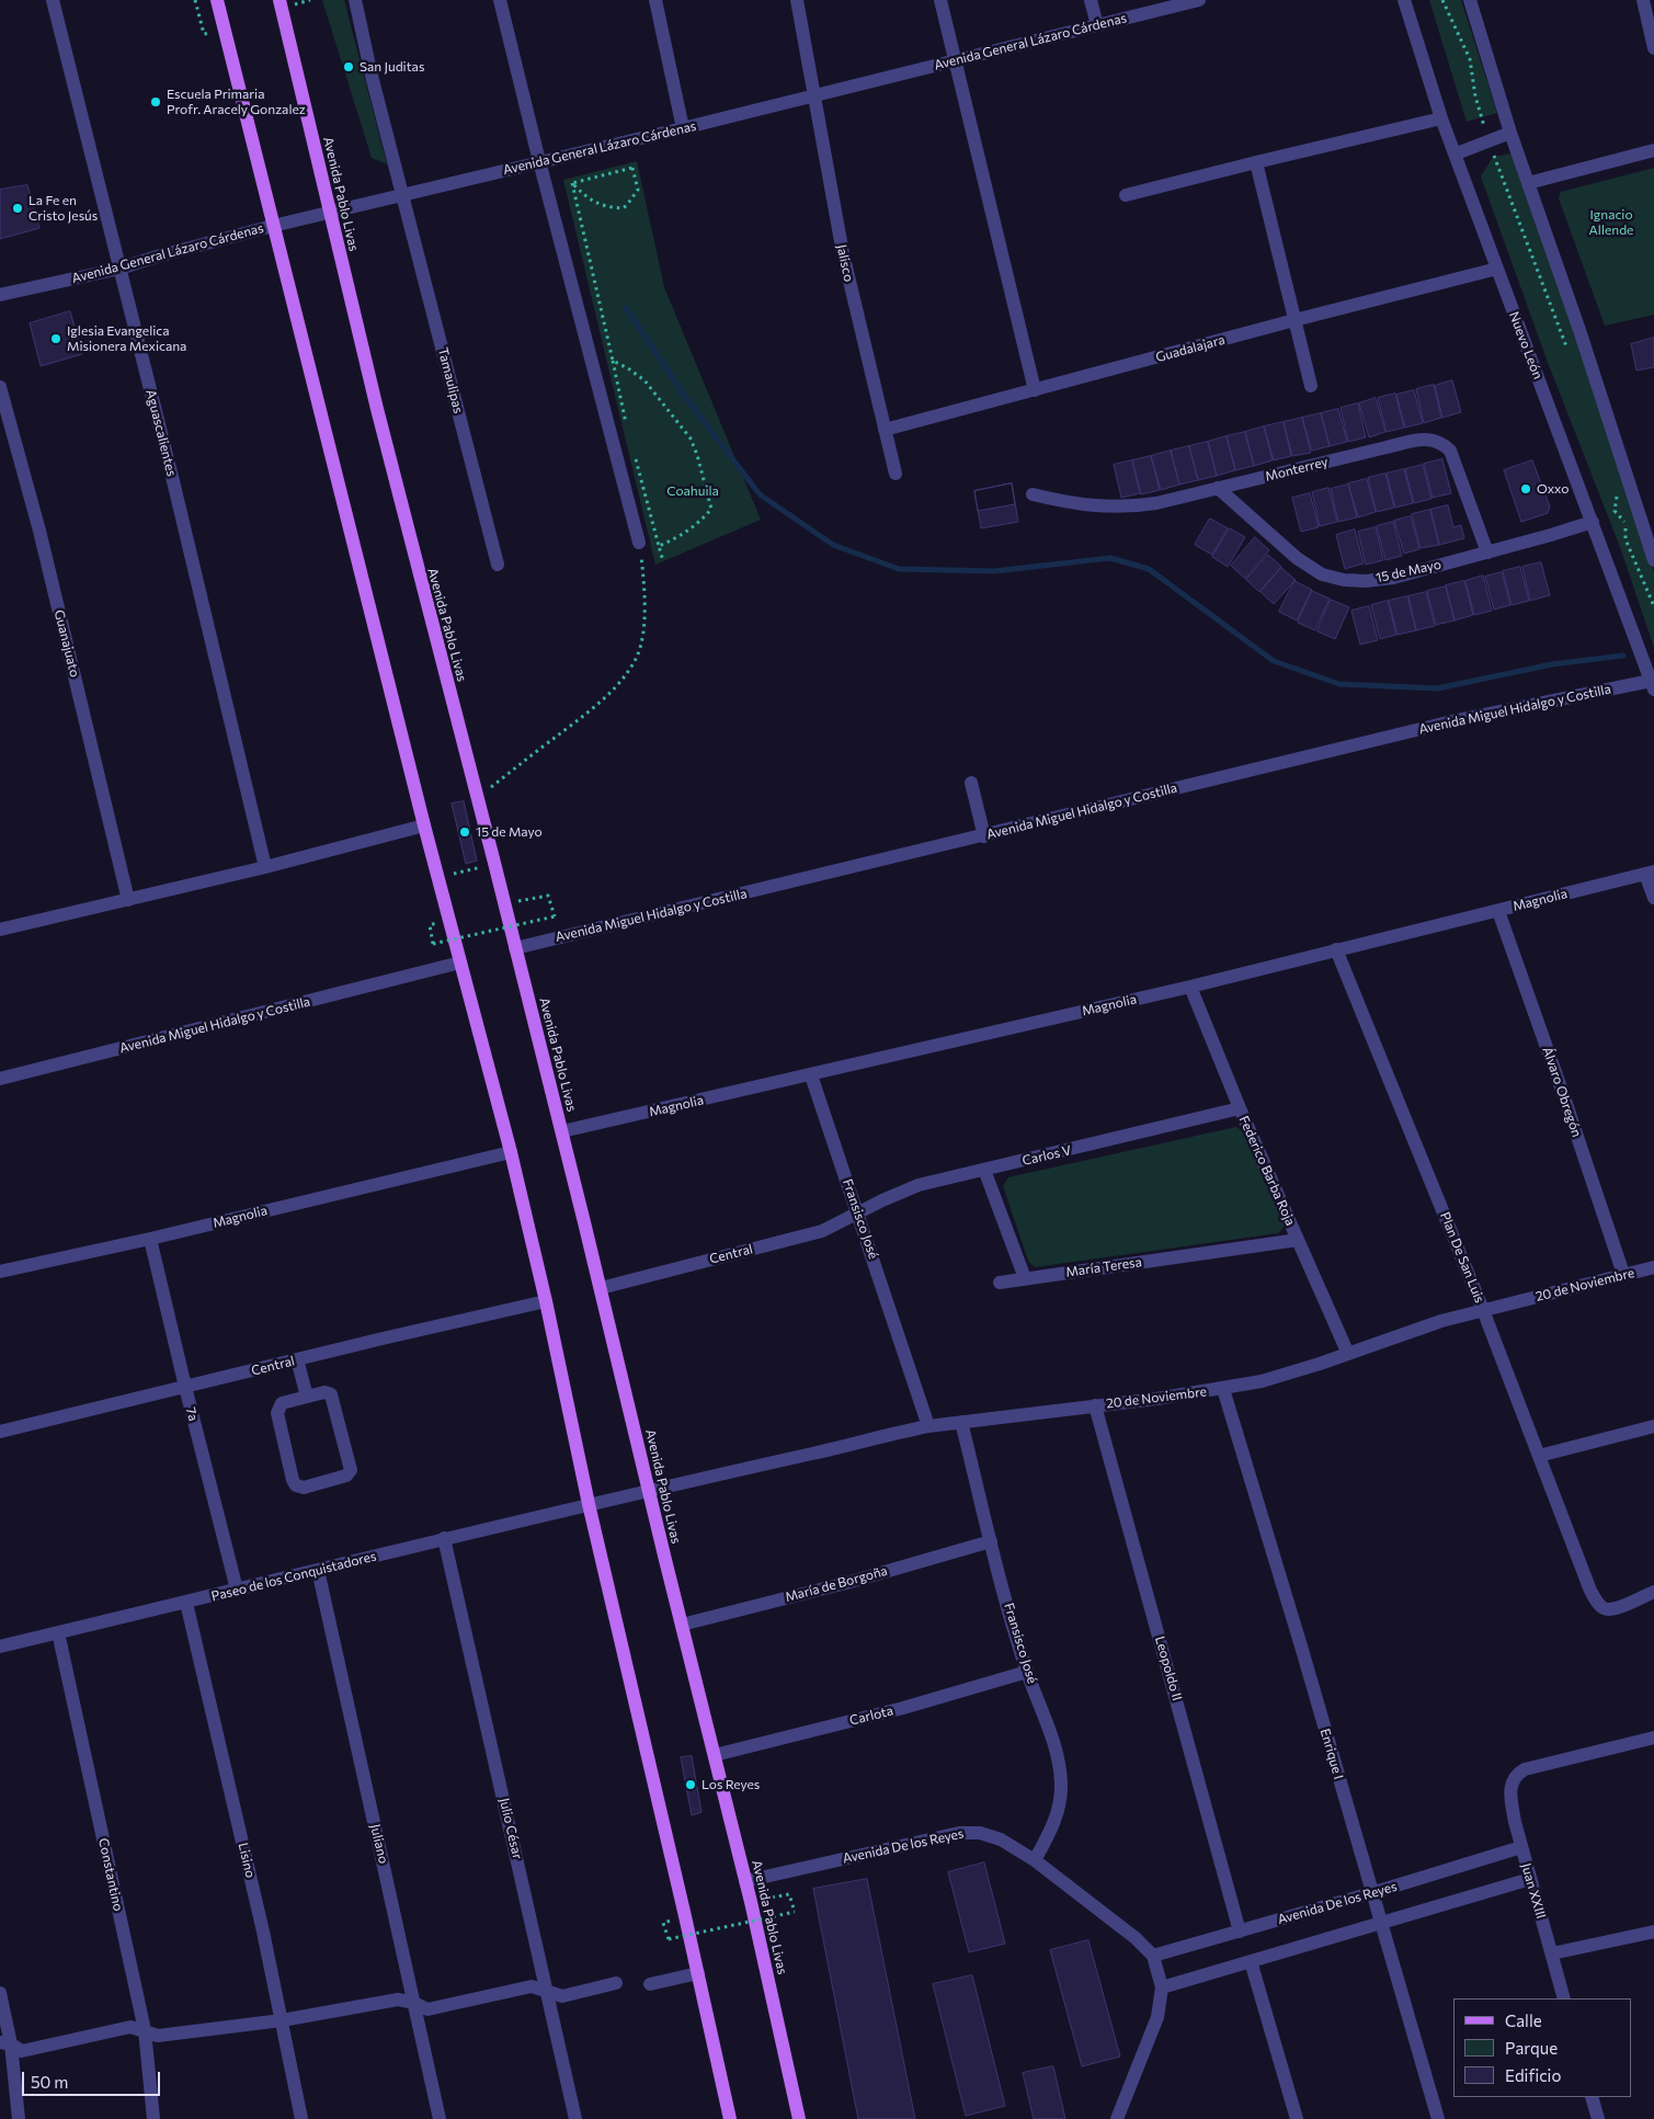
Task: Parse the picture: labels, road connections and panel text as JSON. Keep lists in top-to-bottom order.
{
  "streets": {
    "main road": ["Avenida Pablo Livas"],
    "street": [
      "Avenida General Lázaro Cárdenas",
      "Jalisco",
      "Nuevo León",
      "Guadalajara",
      "Tamaulipas",
      "Aguascalientes",
      "Monterrey",
      "15 de Mayo",
      "Guanajuato",
      "Avenida Miguel Hidalgo y Costilla",
      "Magnolia",
      "Álvaro Obregón",
      "Carlos V",
      "Federico Barba Roja",
      "Fransisco José",
      "Central",
      "Plan De San Luis",
      "María Teresa",
      "20 de Noviembre",
      "7a",
      "Paseo de los Conquistadores",
      "María de Borgoña",
      "Leopoldo II",
      "Carlota",
      "Enrique I",
      "Julio César",
      "Juliano",
      "Avenida De los Reyes",
      "Lisino",
      "Constantino",
      "Juan XXIII"
    ]
  },
  "crossings": [
    ["Avenida General Lázaro Cárdenas", "Avenida Pablo Livas"],
    ["Avenida General Lázaro Cárdenas", "Jalisco"],
    ["Avenida General Lázaro Cárdenas", "Tamaulipas"],
    ["Avenida General Lázaro Cárdenas", "Aguascalientes"],
    ["Avenida Pablo Livas", "Avenida Miguel Hidalgo y Costilla"],
    ["Avenida Pablo Livas", "Magnolia"],
    ["Avenida Pablo Livas", "Central"],
    ["Avenida Pablo Livas", "20 de Noviembre"],
    ["Avenida Pablo Livas", "María de Borgoña"],
    ["Avenida Pablo Livas", "Carlota"],
    ["Avenida Pablo Livas", "Avenida De los Reyes"],
    ["Jalisco", "Guadalajara"],
    ["Nuevo León", "Guadalajara"],
    ["Nuevo León", "15 de Mayo"],
    ["Nuevo León", "Avenida Miguel Hidalgo y Costilla"],
    ["Monterrey", "15 de Mayo"],
    ["Magnolia", "Álvaro Obregón"],
    ["Magnolia", "Federico Barba Roja"],
    ["Magnolia", "Fransisco José"],
    ["Magnolia", "Plan De San Luis"],
    ["Magnolia", "7a"],
    ["Álvaro Obregón", "20 de Noviembre"],
    ["Carlos V", "Federico Barba Roja"],
    ["Carlos V", "Fransisco José"],
    ["Carlos V", "Central"],
    ["Federico Barba Roja", "María Teresa"],
    ["Federico Barba Roja", "20 de Noviembre"],
    ["Fransisco José", "Central"],
    ["Fransisco José", "20 de Noviembre"],
    ["Fransisco José", "María de Borgoña"],
    ["Fransisco José", "Carlota"],
    ["Fransisco José", "Avenida De los Reyes"],
    ["Central", "7a"],
    ["Plan De San Luis", "20 de Noviembre"],
    ["20 de Noviembre", "Paseo de los Conquistadores"],
    ["20 de Noviembre", "Leopoldo II"],
    ["20 de Noviembre", "Enrique I"],
    ["7a", "Paseo de los Conquistadores"],
    ["Paseo de los Conquistadores", "Julio César"],
    ["Paseo de los Conquistadores", "Juliano"],
    ["Paseo de los Conquistadores", "Lisino"],
    ["Paseo de los Conquistadores", "Constantino"],
    ["Leopoldo II", "Avenida De los Reyes"],
    ["Enrique I", "Avenida De los Reyes"],
    ["Avenida De los Reyes", "Juan XXIII"]
  ],
  "parks": ["Ignacio Allende", "Coahuila"],
  "places": [
    "San Juditas",
    "Escuela Primaria Profr. Aracely Gonzalez",
    "La Fe en Cristo Jesús",
    "Iglesia Evangelica Misionera Mexicana",
    "Oxxo",
    "15 de Mayo",
    "Los Reyes"
  ],
  "legend": ["Calle", "Parque", "Edificio"],
  "scale_bar": "50 m"
}
